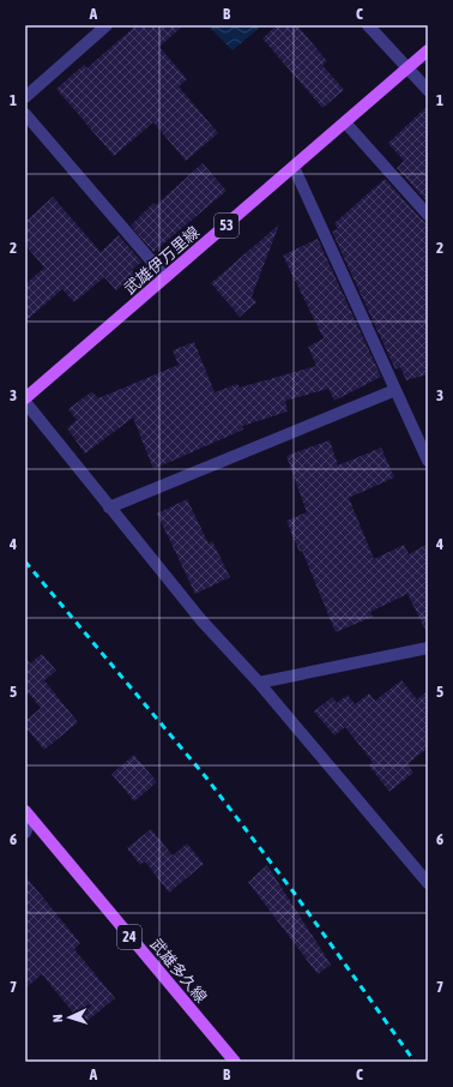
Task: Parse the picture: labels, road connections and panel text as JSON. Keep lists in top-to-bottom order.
{
  "streets": {
    "main road": [
      "53",
      "武雄伊万里線",
      "24",
      "武雄多久線"
    ]
  },
  "north": "left",
  "grid": {
    "columns": ["A", "B", "C"],
    "rows": [
      "1",
      "2",
      "3",
      "4",
      "5",
      "6",
      "7"
    ]
  }
}
